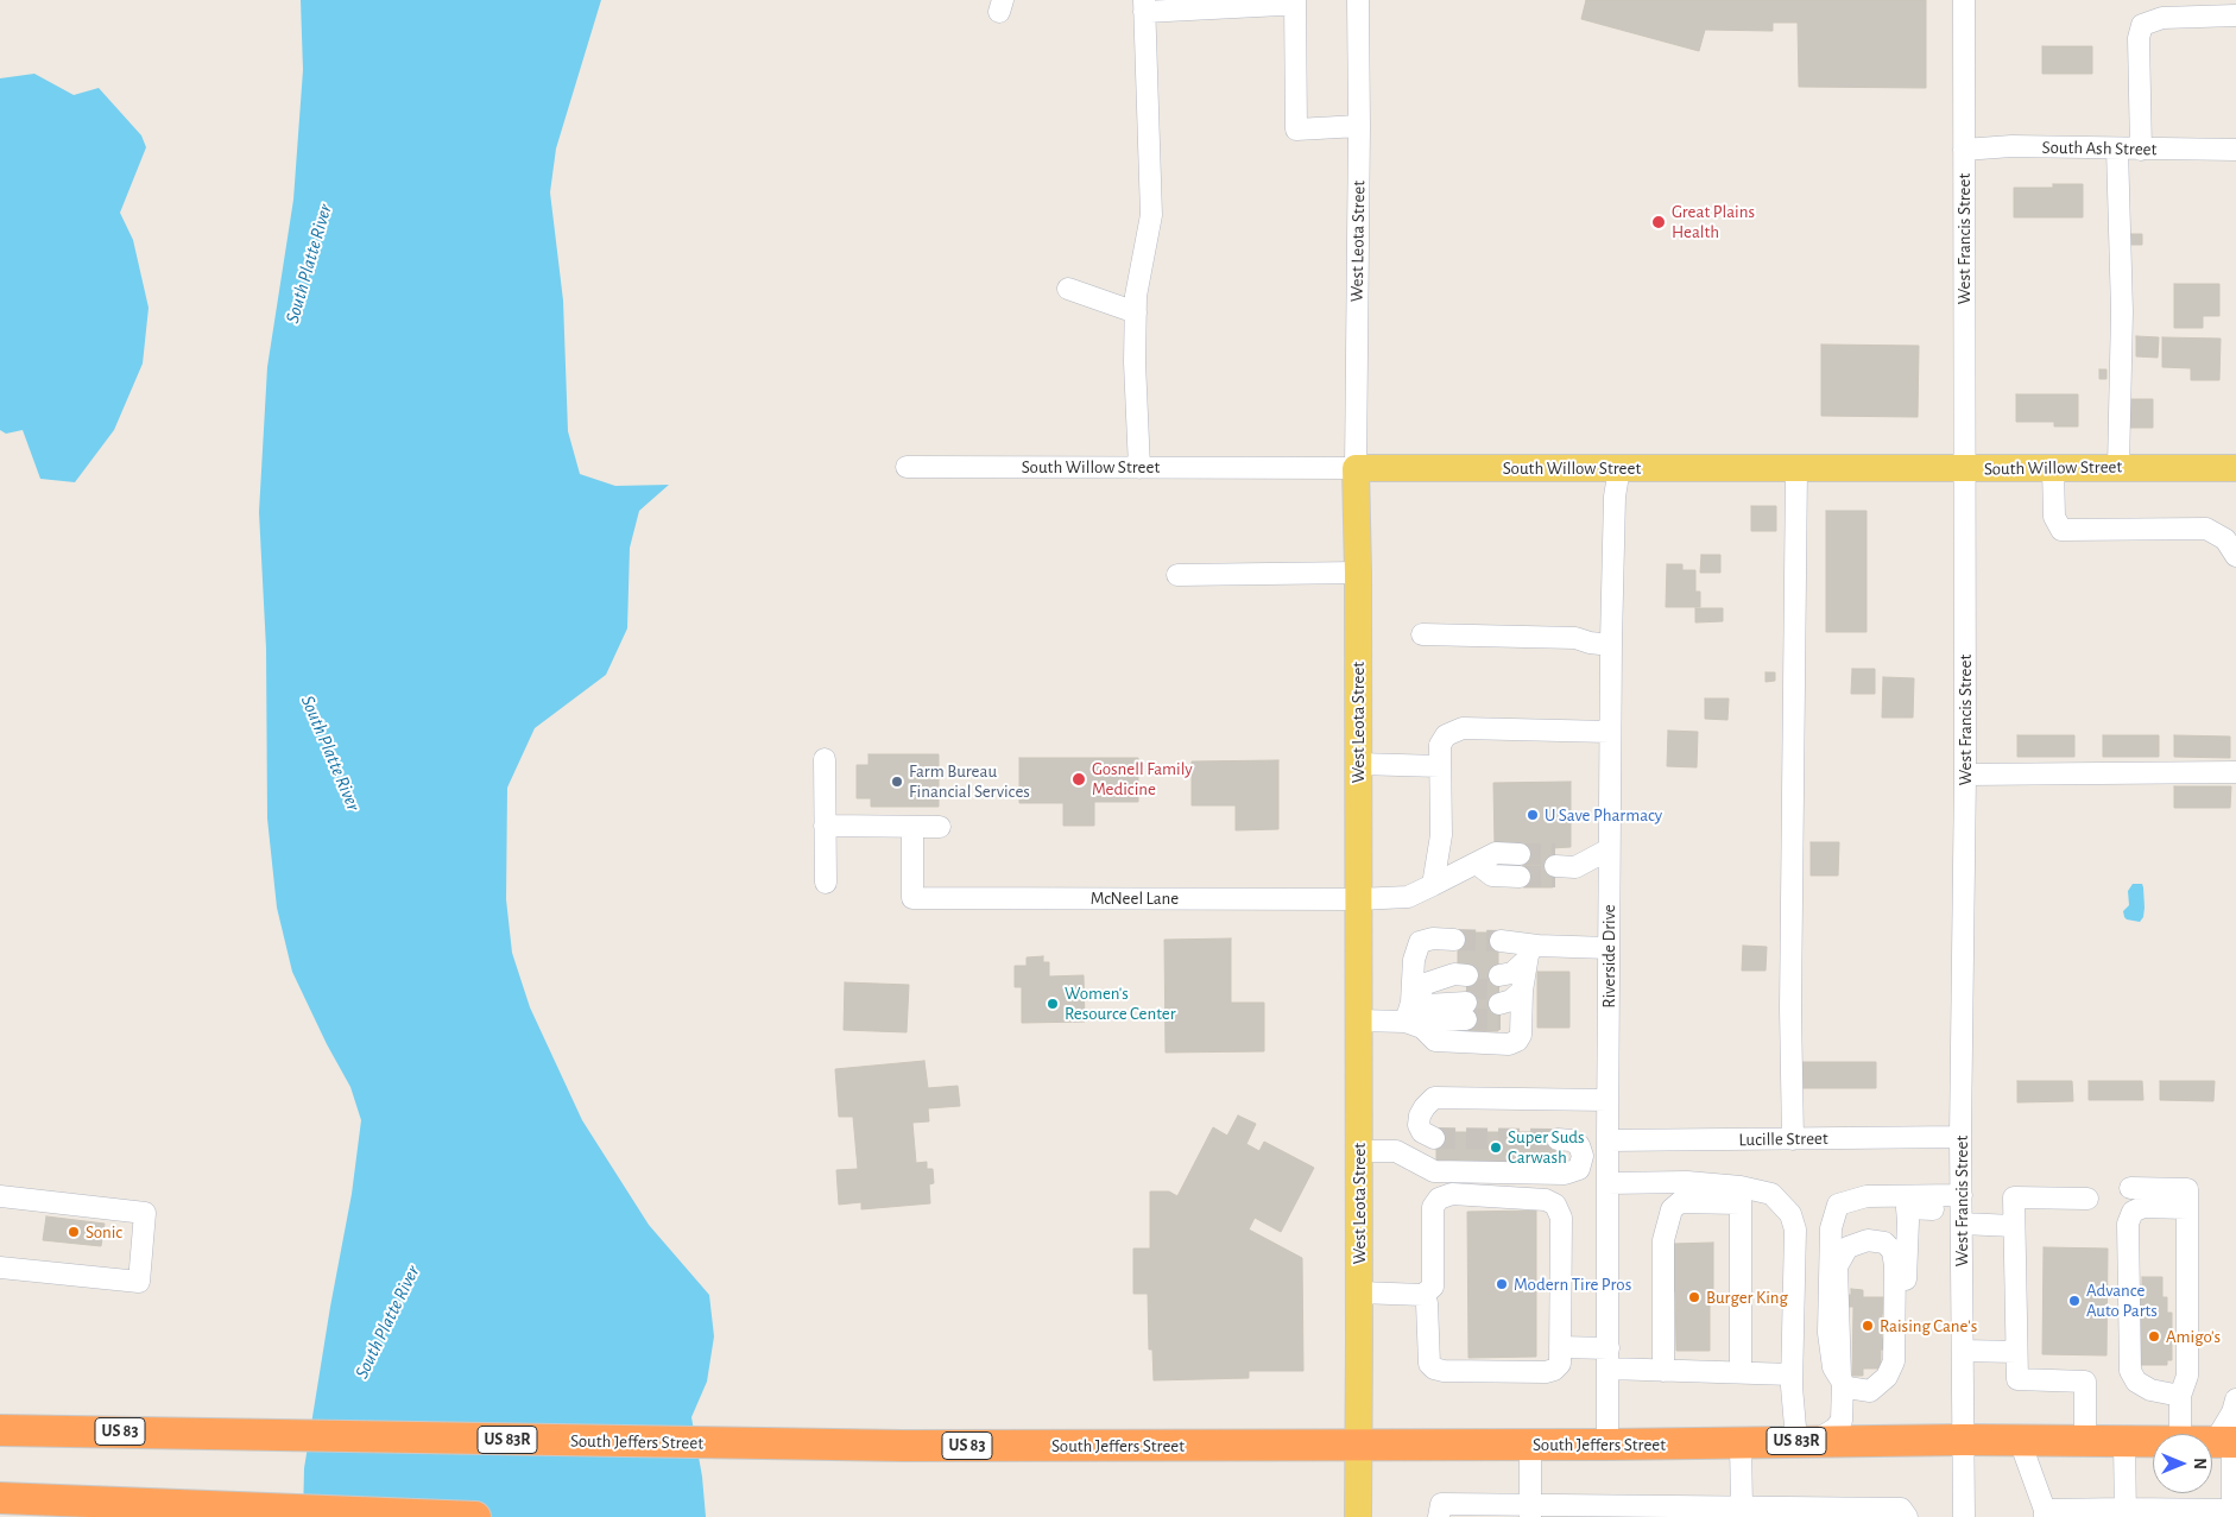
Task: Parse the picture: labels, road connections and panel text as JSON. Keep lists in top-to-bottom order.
{
  "streets": {
    "highway": ["US 83", "US 83R", "South Jeffers Street"],
    "main road": ["West Leota Street", "South Willow Street"],
    "street": [
      "South Ash Street",
      "West Francis Street",
      "McNeel Lane",
      "Riverside Drive",
      "Lucille Street"
    ]
  },
  "crossings": [
    ["South Ash Street", "West Francis Street"],
    ["West Francis Street", "South Willow Street"],
    ["West Francis Street", "Lucille Street"],
    ["West Francis Street", "South Jeffers Street"],
    ["West Leota Street", "South Willow Street"],
    ["West Leota Street", "McNeel Lane"],
    ["West Leota Street", "South Jeffers Street"],
    ["South Willow Street", "Riverside Drive"],
    ["Riverside Drive", "Lucille Street"],
    ["Riverside Drive", "South Jeffers Street"]
  ],
  "water": ["South Platte River"],
  "places": [
    "Great Plains Health",
    "Gosnell Family Medicine",
    "Farm Bureau Financial Services",
    "U Save Pharmacy",
    "Women's Resource Center",
    "Super Suds Carwash",
    "Sonic",
    "Modern Tire Pros",
    "Burger King",
    "Advance Auto Parts",
    "Raising Cane's",
    "Amigo's"
  ],
  "north": "right"
}
